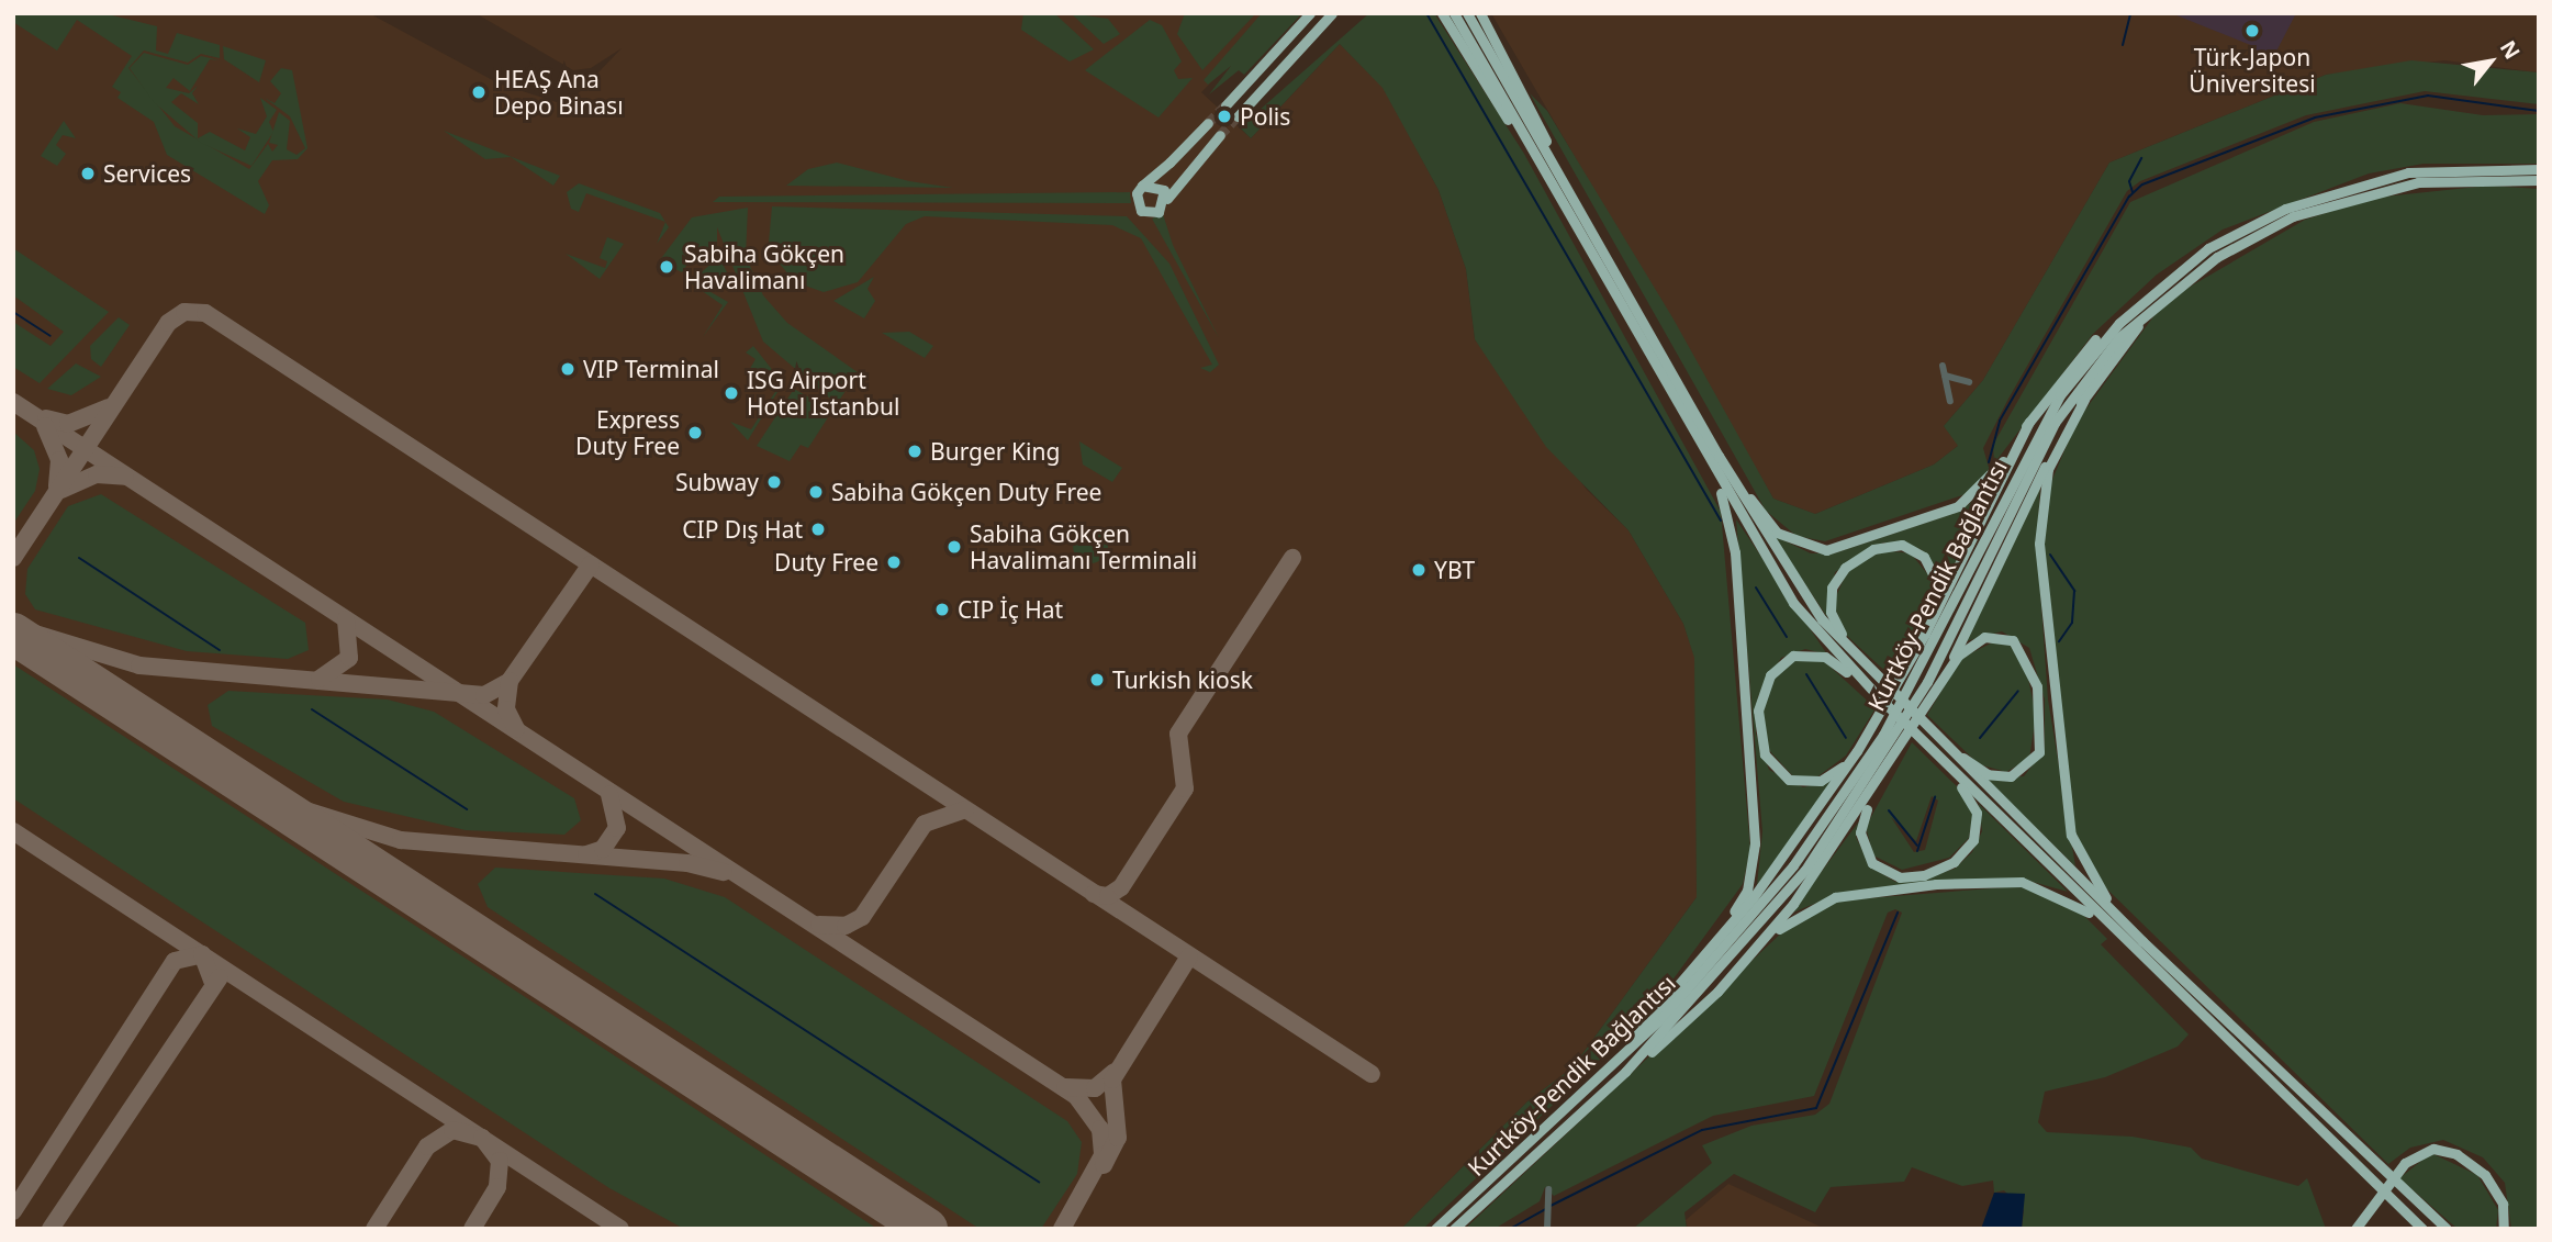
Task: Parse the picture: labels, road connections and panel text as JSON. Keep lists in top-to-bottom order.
{
  "streets": {
    "highway": ["Kurtköy-Pendik Bağlantısı"]
  },
  "places": [
    "Türk-Japon Üniversitesi",
    "HEAŞ Ana Depo Binası",
    "Polis",
    "Services",
    "Sabiha Gökçen Havalimanı",
    "VIP Terminal",
    "ISG Airport Hotel Istanbul",
    "Express Duty Free",
    "Burger King",
    "Subway",
    "Sabiha Gökçen Duty Free",
    "CIP Dış Hat",
    "Sabiha Gökçen Havalimanı Terminali",
    "Duty Free",
    "YBT",
    "CIP İç Hat",
    "Turkish kiosk"
  ],
  "north": "top right"
}
